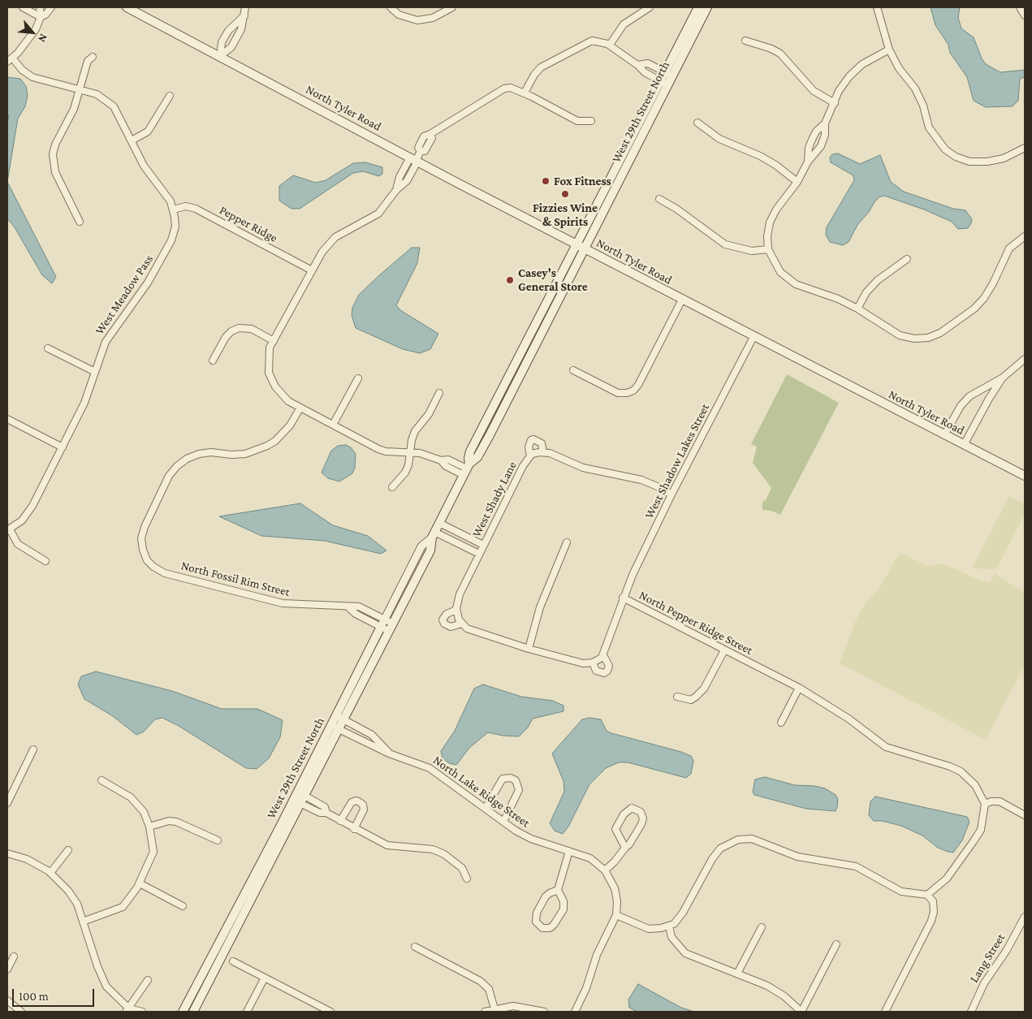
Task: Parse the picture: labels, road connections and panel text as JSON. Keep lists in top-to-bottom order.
{
  "streets": {
    "main road": ["North Tyler Road", "West 29th Street North"],
    "street": [
      "Pepper Ridge",
      "West Meadow Pass",
      "West Shadow Lakes Street",
      "West Shady Lane",
      "North Fossil Rim Street",
      "North Pepper Ridge Street",
      "North Lake Ridge Street",
      "Lang Street"
    ]
  },
  "crossings": [
    ["North Tyler Road", "West 29th Street North"],
    ["North Tyler Road", "West Shadow Lakes Street"],
    ["West 29th Street North", "North Fossil Rim Street"],
    ["West 29th Street North", "North Lake Ridge Street"],
    ["Pepper Ridge", "West Meadow Pass"],
    ["West Shadow Lakes Street", "North Pepper Ridge Street"]
  ],
  "places": ["Fox Fitness", "Fizzies Wine & Spirits", "Casey's General Store"],
  "scale_bar": "100 m",
  "north": "bottom right"
}
